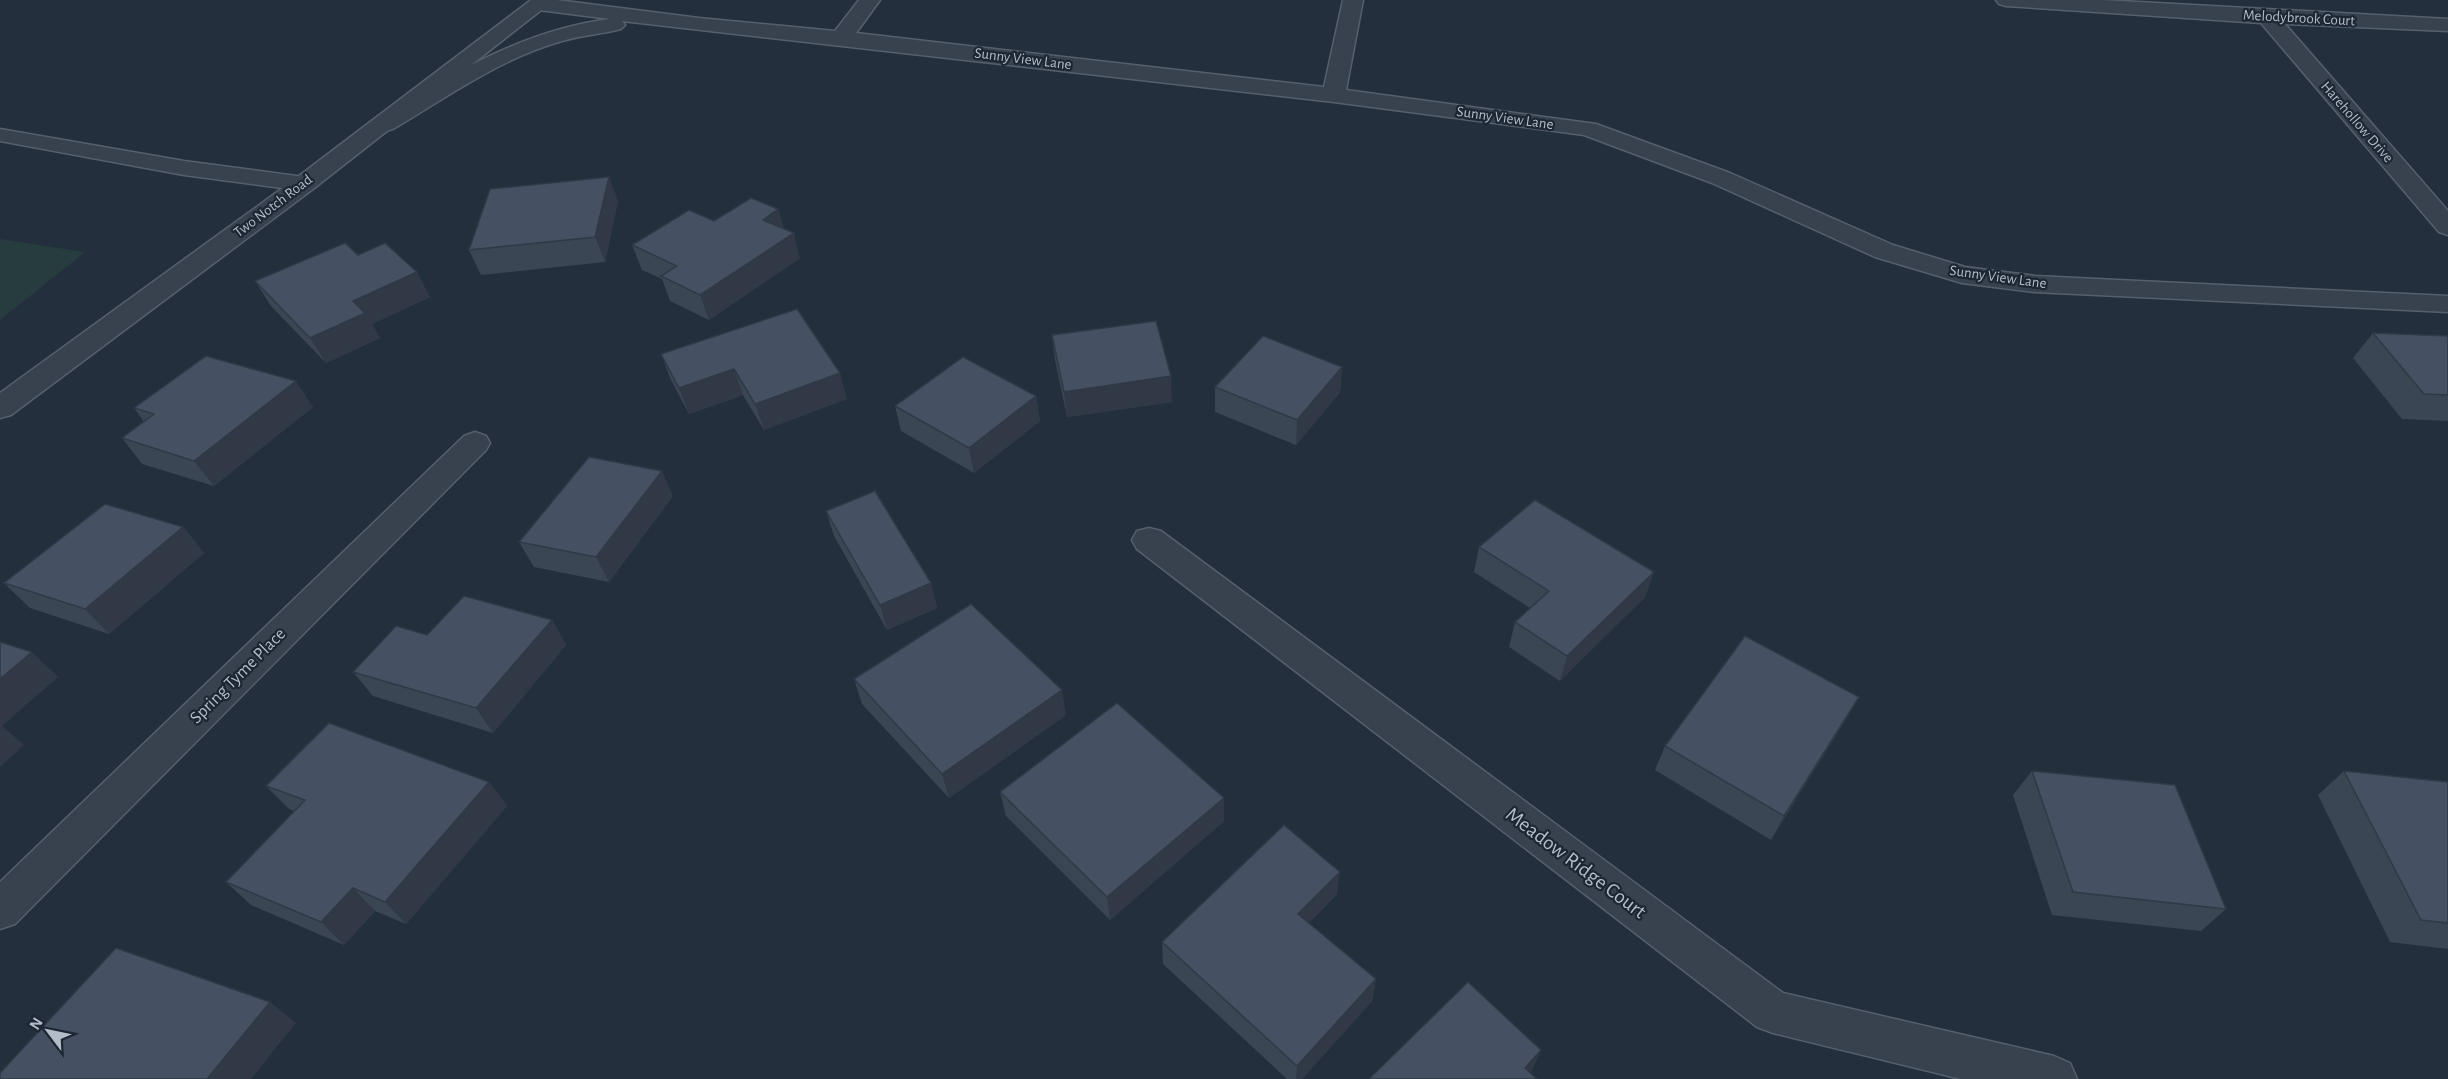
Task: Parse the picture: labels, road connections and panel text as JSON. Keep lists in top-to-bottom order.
{
  "streets": {
    "street": [
      "Melodybrook Court",
      "Sunny View Lane",
      "Harehollow Drive",
      "Two Notch Road",
      "Spring Tyme Place",
      "Meadow Ridge Court"
    ]
  },
  "crossings": [
    ["Melodybrook Court", "Harehollow Drive"],
    ["Sunny View Lane", "Two Notch Road"]
  ],
  "north": "top left"
}
